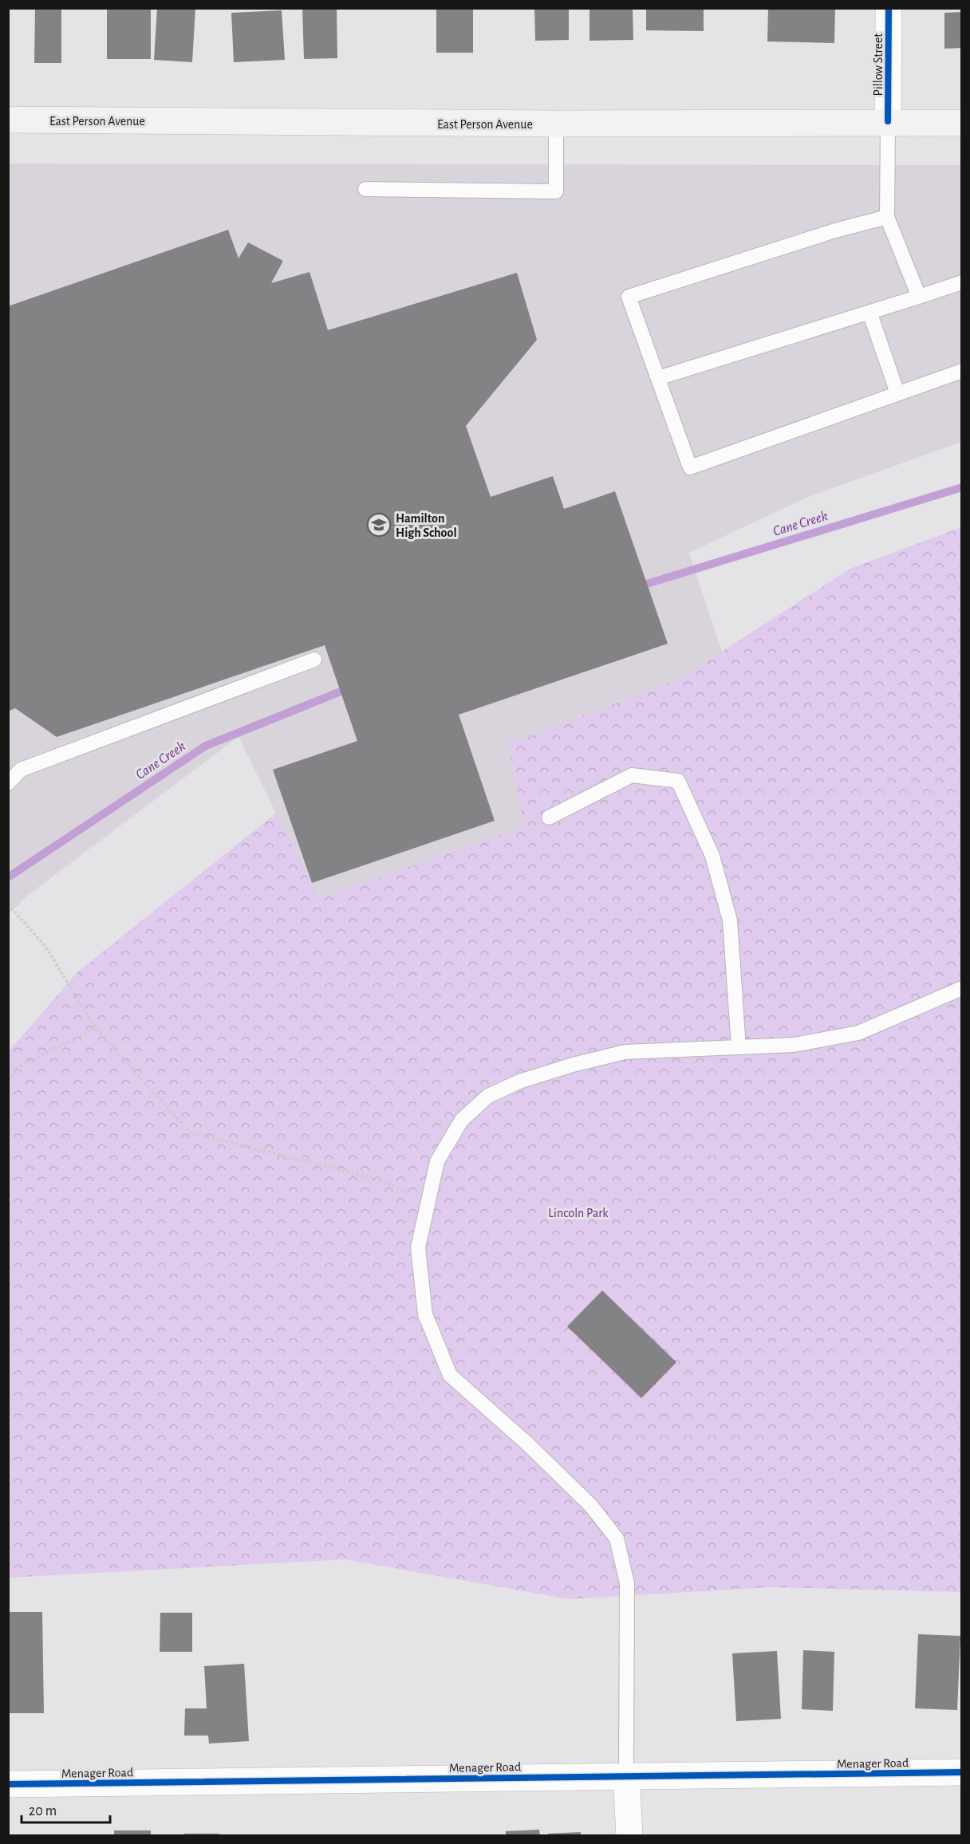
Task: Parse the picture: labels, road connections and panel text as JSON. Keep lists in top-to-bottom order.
{
  "streets": {
    "main road": ["East Person Avenue"],
    "street": ["Pillow Street", "Menager Road"]
  },
  "crossings": [
    ["Pillow Street", "East Person Avenue"]
  ],
  "water": ["Cane Creek"],
  "parks": ["Lincoln Park"],
  "places": {
    "school or university": ["Hamilton High School"]
  },
  "scale_bar": "20 m"
}
